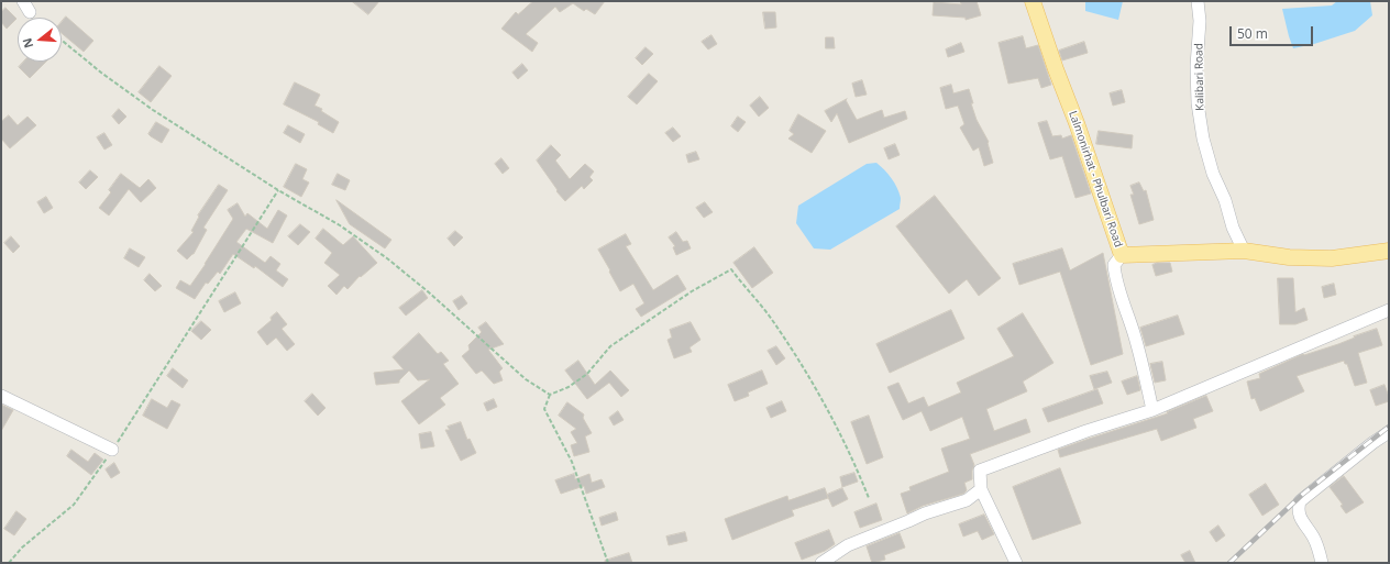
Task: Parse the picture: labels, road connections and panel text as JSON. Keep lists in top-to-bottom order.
{
  "streets": {
    "main road": ["Lalmonirhat - Phulbari Road"],
    "street": ["Kalibari Road"]
  },
  "crossings": [
    ["Kalibari Road", "Lalmonirhat - Phulbari Road"]
  ],
  "scale_bar": "50 m",
  "north": "left"
}
